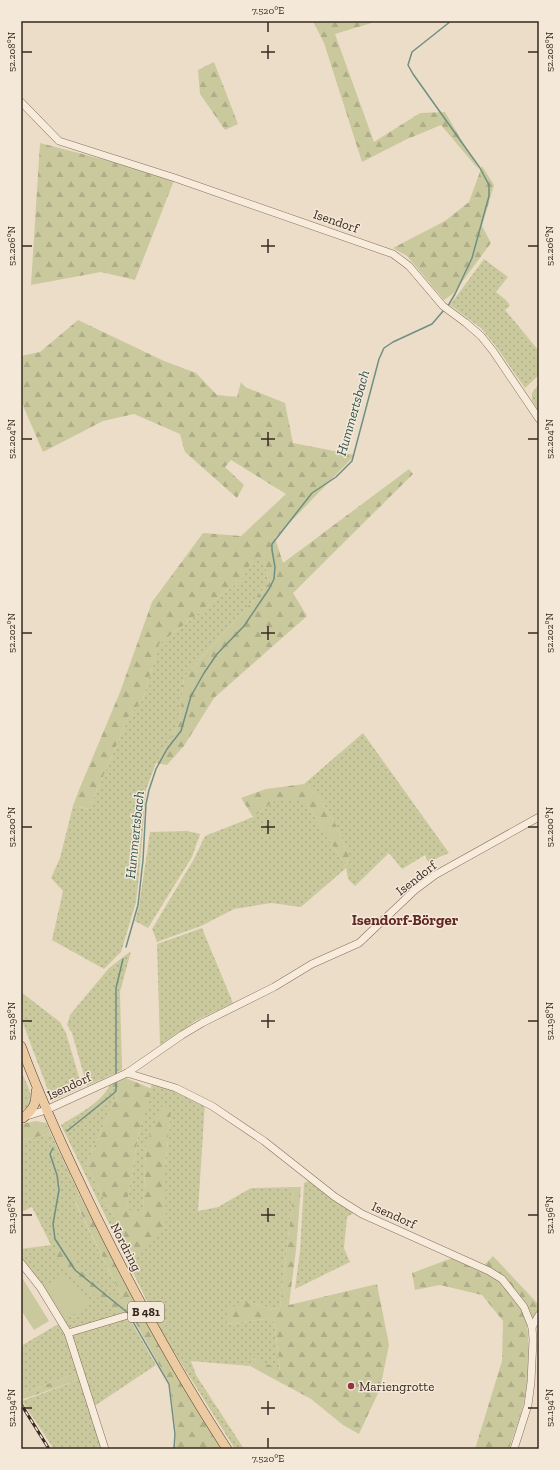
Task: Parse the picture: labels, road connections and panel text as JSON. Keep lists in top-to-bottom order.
{
  "streets": {
    "main road": ["Nordring", "B 481"],
    "street": ["Isendorf"]
  },
  "crossings": [
    ["Isendorf", "Nordring"]
  ],
  "districts": ["Isendorf-Börger"],
  "water": ["Hummertsbach"],
  "places": ["Mariengrotte"],
  "coordinates": [
    "7.520°E",
    "52.208°N",
    "52.206°N",
    "52.204°N",
    "52.202°N",
    "52.200°N",
    "52.198°N",
    "52.196°N",
    "52.194°N"
  ]
}
